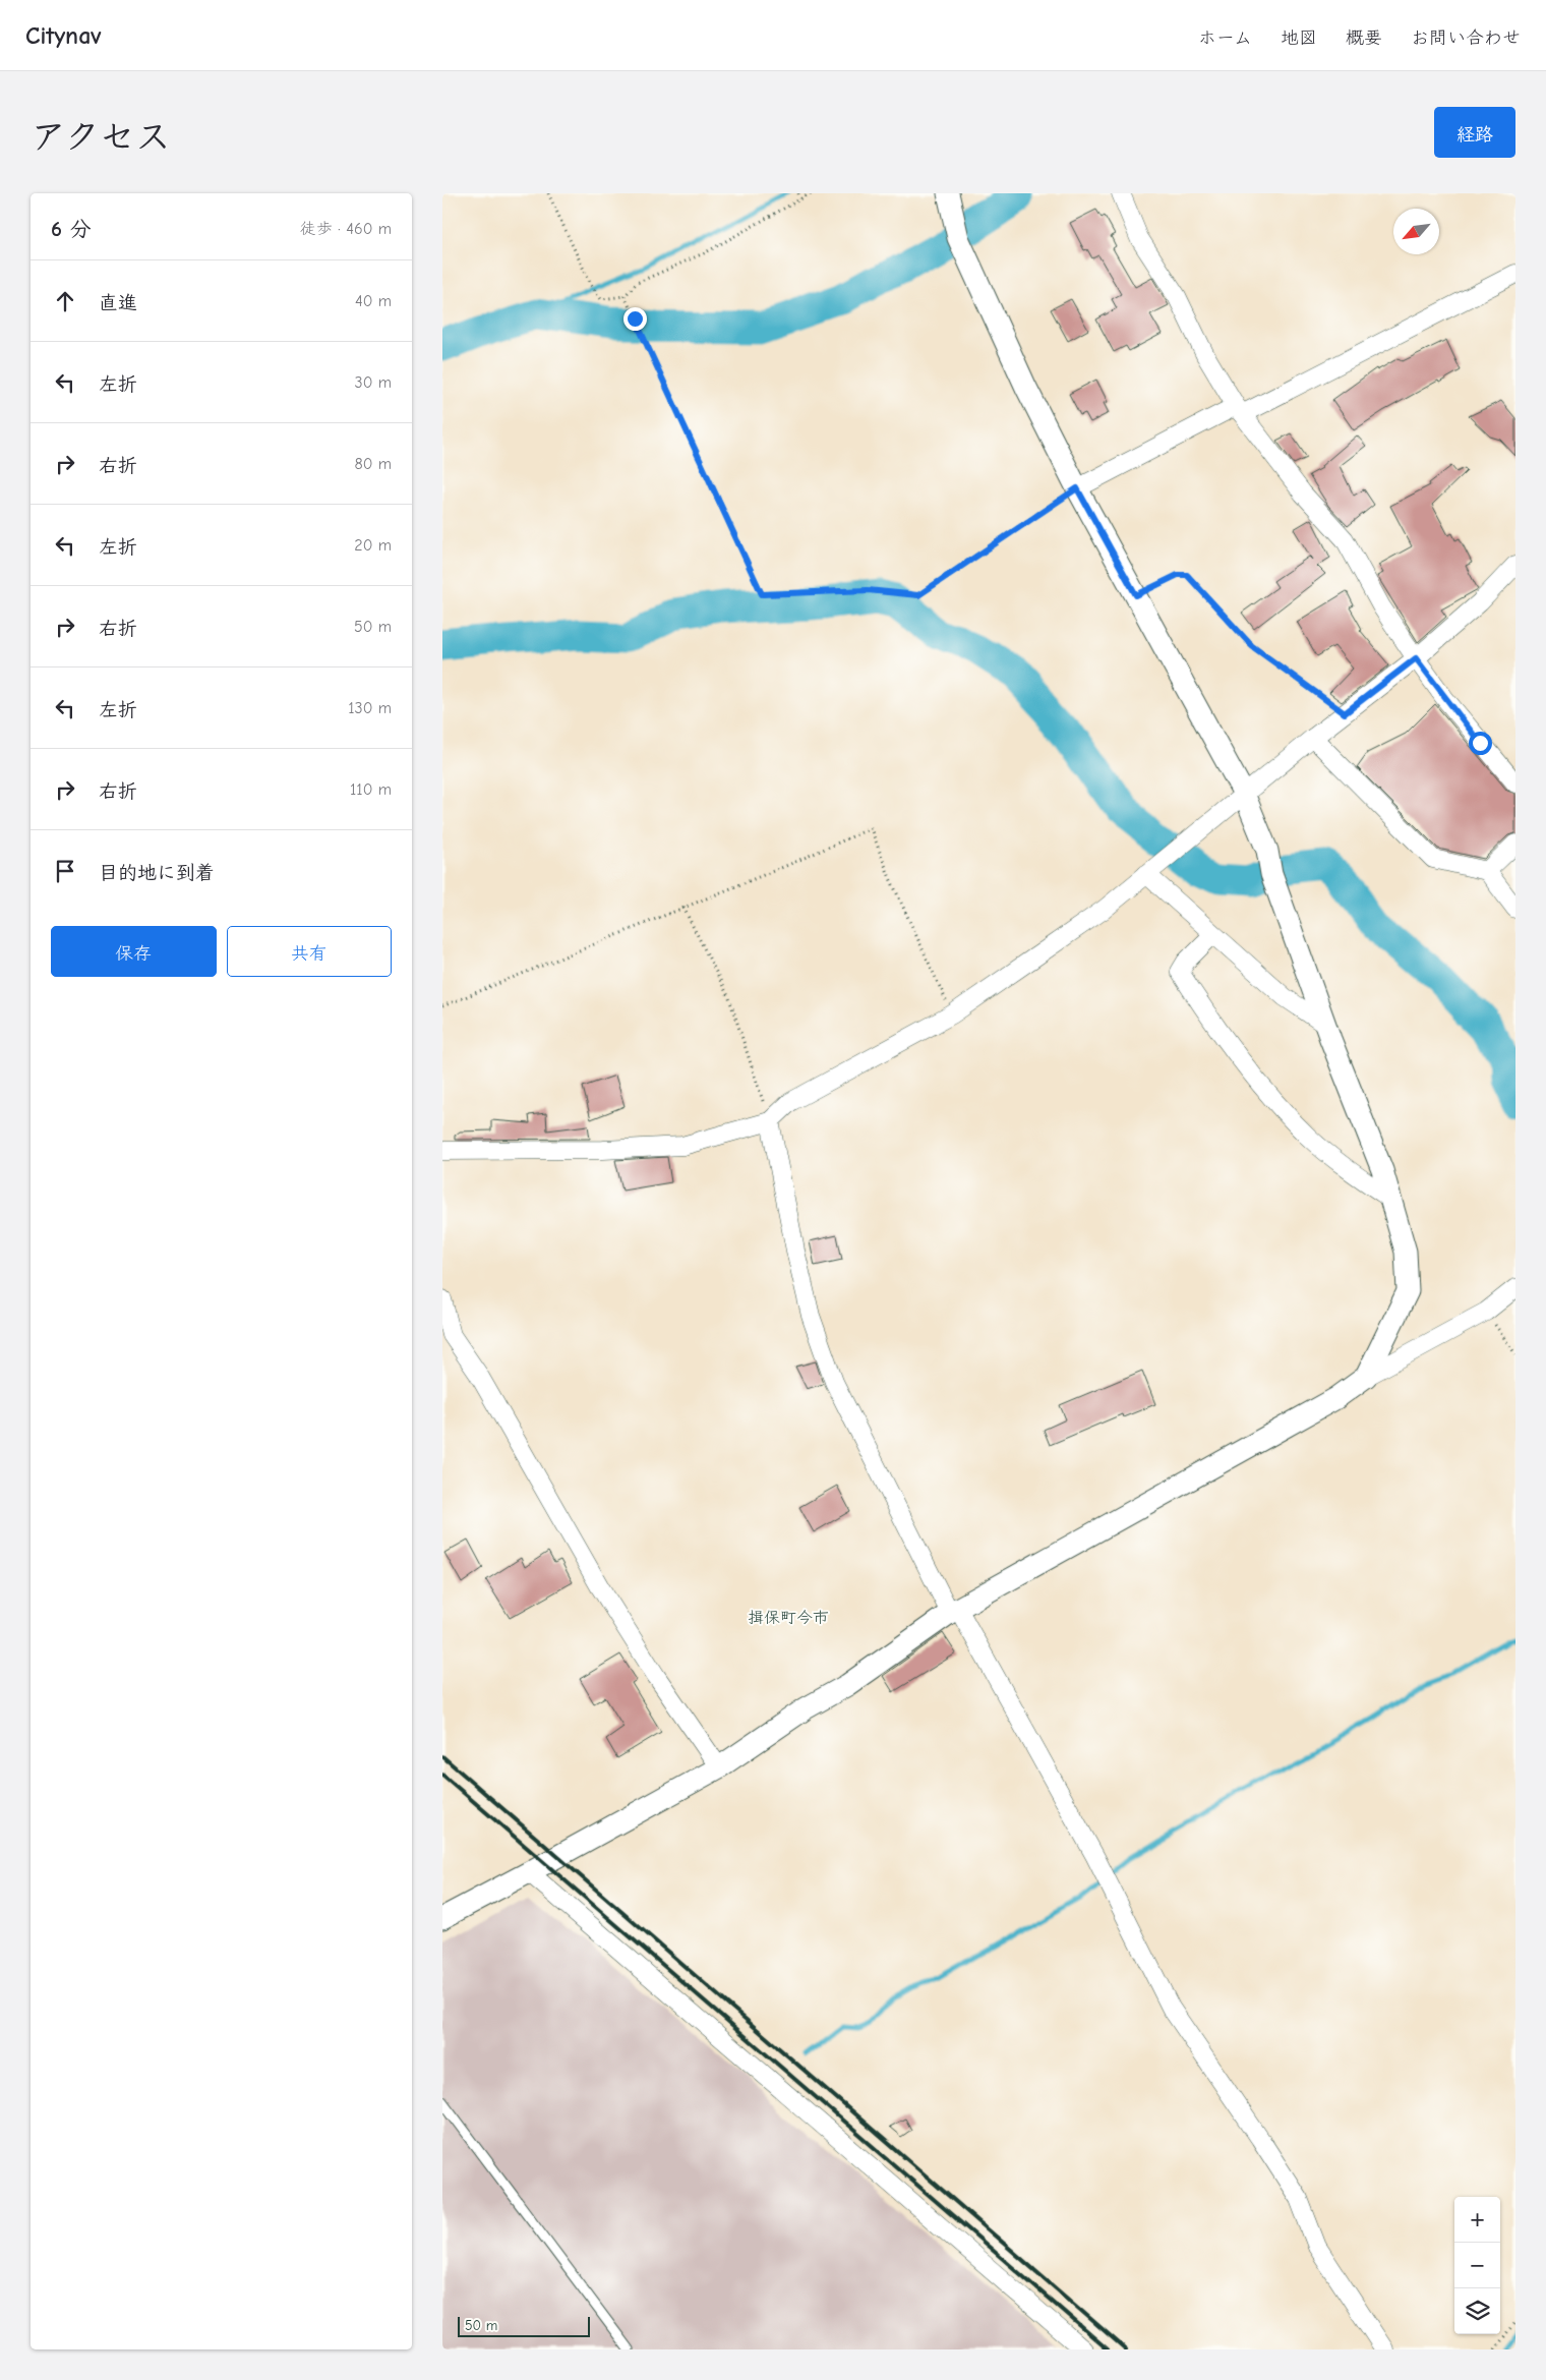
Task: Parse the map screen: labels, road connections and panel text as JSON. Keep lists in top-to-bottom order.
{
  "districts": ["揖保町今市"],
  "scale_bar": "50 m",
  "north": "bottom left",
  "page": {
    "header": "Citynav",
    "nav": [
      "ホーム",
      "地図",
      "概要",
      "お問い合わせ"
    ],
    "title": "アクセス",
    "buttons": [
      "経路",
      ["保存", "共有"]
    ],
    "heading": ["6 分", "徒歩 · 460 m"],
    "list": [
      ["直進", "40 m"],
      ["左折", "30 m"],
      ["右折", "80 m"],
      ["左折", "20 m"],
      ["右折", "50 m"],
      ["左折", "130 m"],
      ["右折", "110 m"],
      "目的地に到着"
    ],
    "map_buttons": ["+", "−"],
    "scale": "50 m"
  }
}
